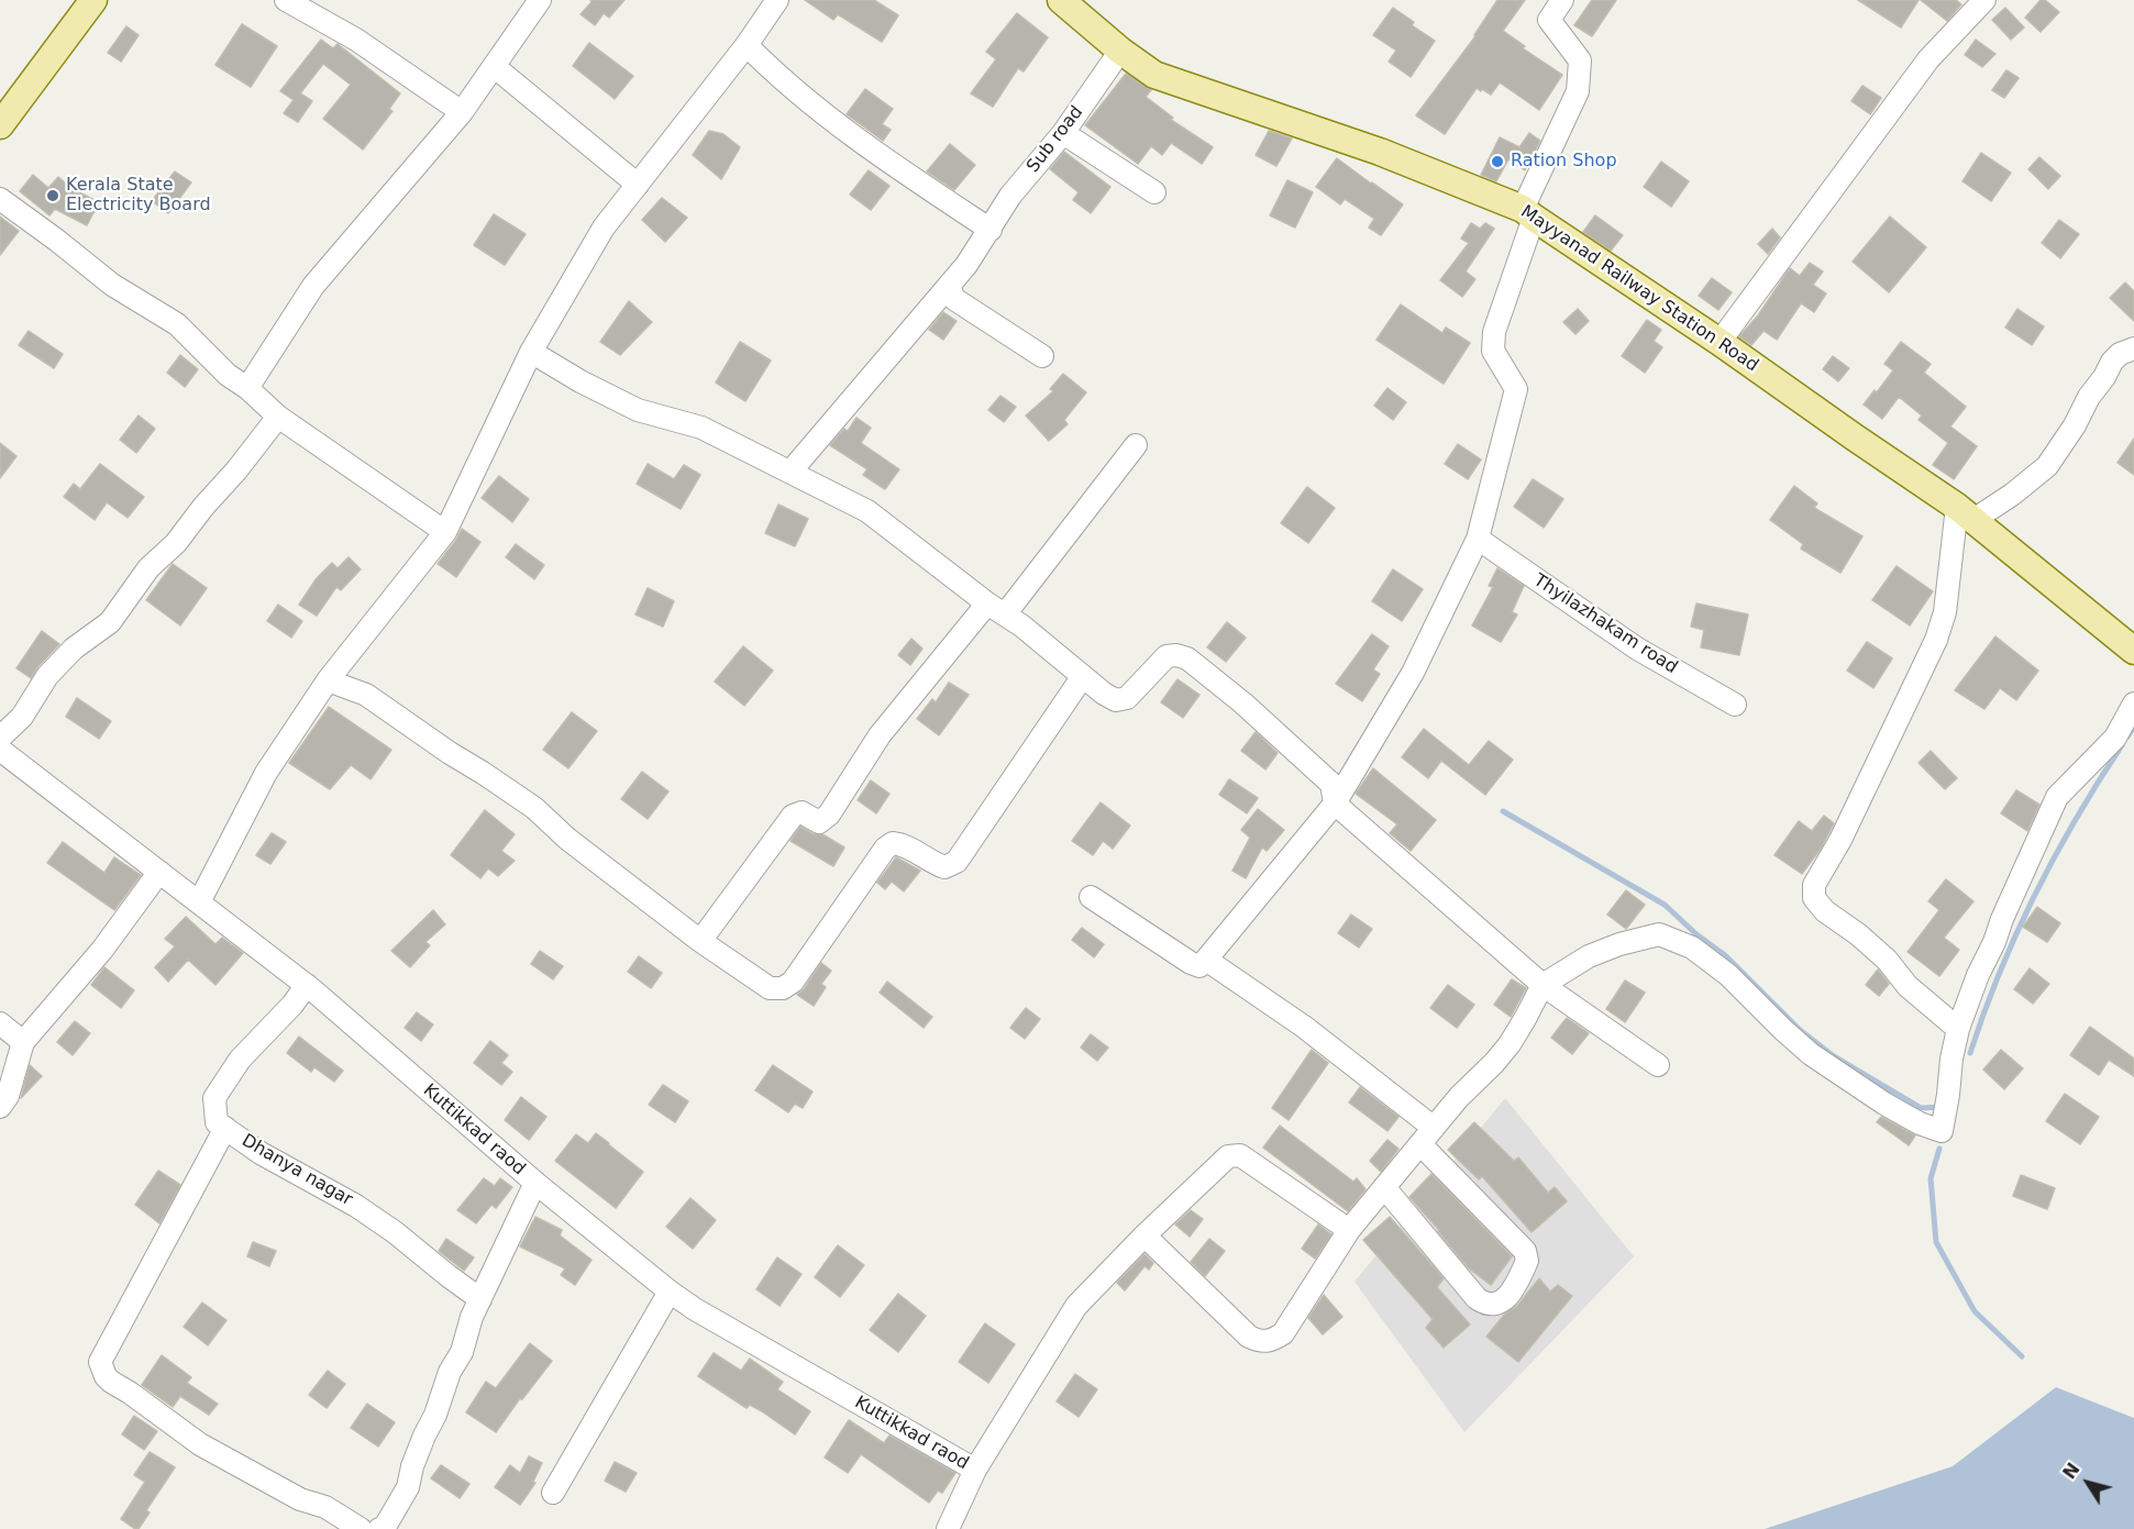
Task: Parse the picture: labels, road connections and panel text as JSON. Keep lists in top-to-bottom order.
{
  "streets": {
    "main road": ["Mayyanad Railway Station Road"],
    "street": [
      "Sub road",
      "Thyilazhakam road",
      "Kuttikkad raod",
      "Dhanya nagar"
    ]
  },
  "crossings": [
    ["Sub road", "Mayyanad Railway Station Road"],
    ["Kuttikkad raod", "Dhanya nagar"]
  ],
  "places": ["Ration Shop", "Kerala State Electricity Board"],
  "north": "top left"
}
